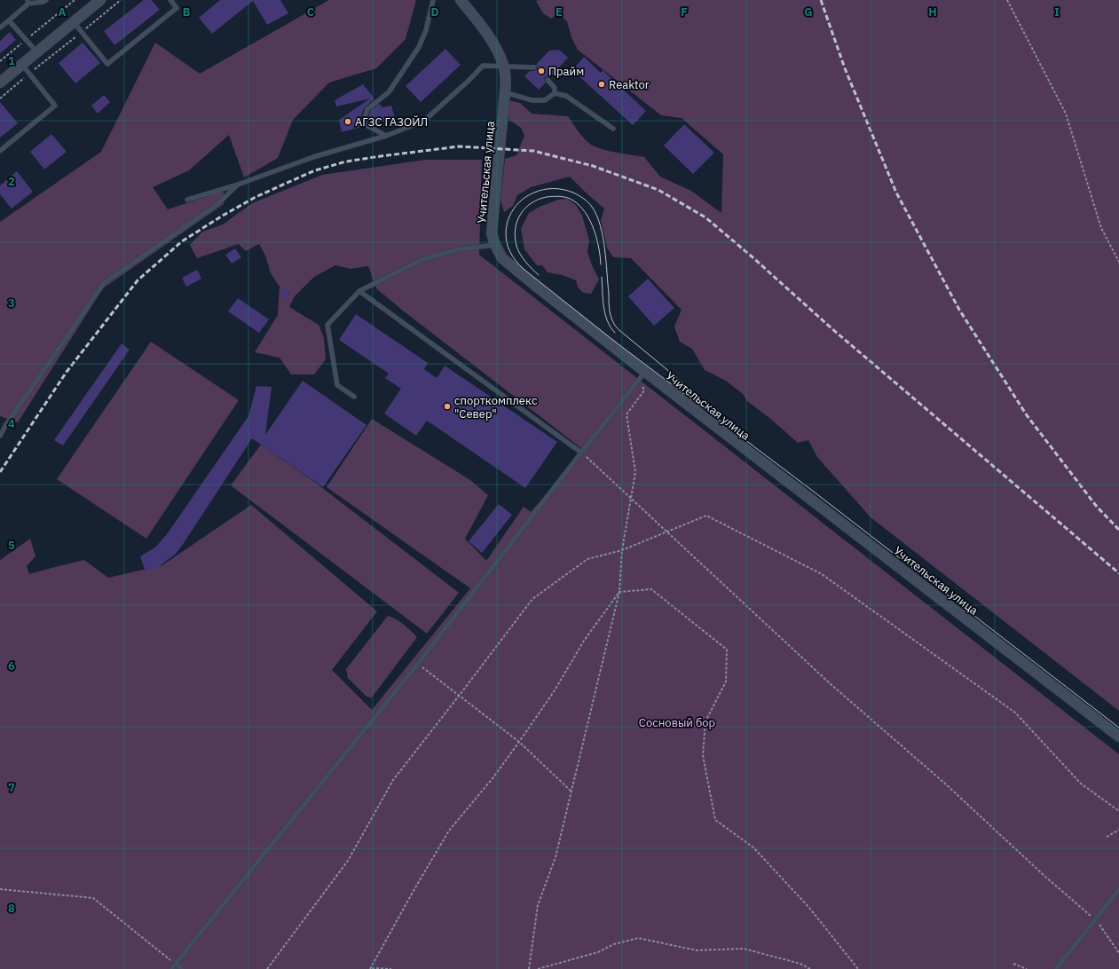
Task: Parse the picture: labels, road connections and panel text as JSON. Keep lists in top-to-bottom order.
{
  "streets": {
    "main road": ["Учительская улица"]
  },
  "parks": ["Сосновый бор"],
  "places": [
    "Прайм",
    "Reaktor",
    "АГЗС ГАЗОЙЛ",
    "спорткомплекс \"Север\""
  ],
  "grid": {
    "columns": [
      "A",
      "B",
      "C",
      "D",
      "E",
      "F",
      "G",
      "H",
      "I"
    ],
    "rows": [
      "1",
      "2",
      "3",
      "4",
      "5",
      "6",
      "7",
      "8"
    ]
  }
}
